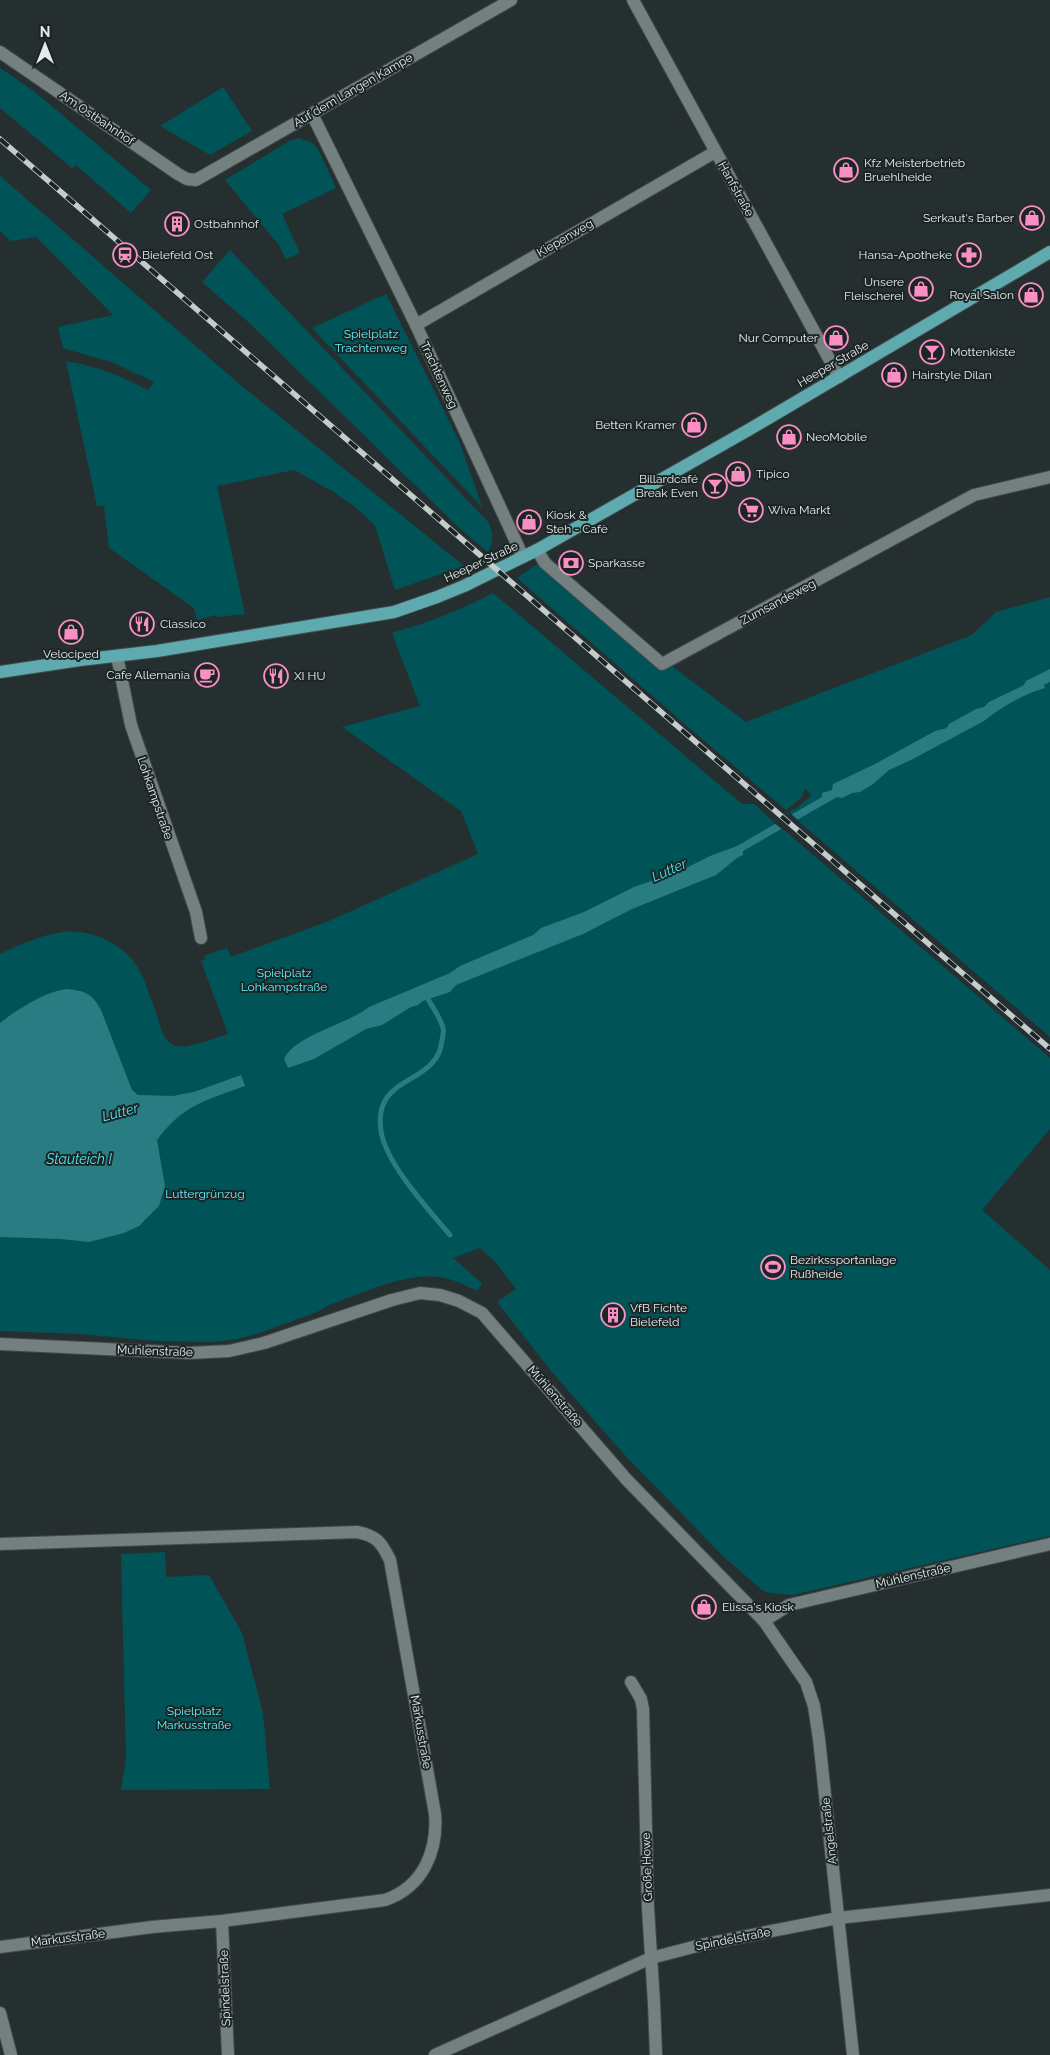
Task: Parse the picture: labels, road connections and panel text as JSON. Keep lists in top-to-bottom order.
{
  "streets": {
    "main road": ["Heeper Straße"],
    "street": [
      "Auf dem Langen Kampe",
      "Am Ostbahnhof",
      "Hanfstraße",
      "Kiepenweg",
      "Trachtenweg",
      "Zumsandeweg",
      "Lohkampstraße",
      "Mühlenstraße",
      "Markusstraße",
      "Angelstraße",
      "Große Howe",
      "Spindelstraße"
    ]
  },
  "crossings": [
    ["Auf dem Langen Kampe", "Am Ostbahnhof"],
    ["Auf dem Langen Kampe", "Trachtenweg"],
    ["Hanfstraße", "Kiepenweg"],
    ["Hanfstraße", "Heeper Straße"],
    ["Kiepenweg", "Trachtenweg"],
    ["Heeper Straße", "Trachtenweg"],
    ["Heeper Straße", "Zumsandeweg"],
    ["Heeper Straße", "Lohkampstraße"],
    ["Mühlenstraße", "Angelstraße"],
    ["Markusstraße", "Spindelstraße"],
    ["Angelstraße", "Spindelstraße"],
    ["Große Howe", "Spindelstraße"]
  ],
  "water": ["Lutter", "Stauteich I"],
  "parks": [
    "Spielplatz Trachtenweg",
    "Spielplatz Lohkampstraße",
    "Luttergrünzug",
    "Spielplatz Markusstraße"
  ],
  "places": {
    "shop": [
      "Kfz Meisterbetrieb Bruehlheide",
      "Serkaut's Barber",
      "Unsere Fleischerei",
      "Royal Salon",
      "Nur Computer",
      "Hairstyle Dilan",
      "Betten Kramer",
      "NeoMobile",
      "Tipico",
      "Kiosk & Steh - Cafè",
      "Velociped",
      "Elissa's Kiosk"
    ],
    "building": ["Ostbahnhof", "VfB Fichte Bielefeld"],
    "station": ["Bielefeld Ost"],
    "pharmacy": ["Hansa-Apotheke"],
    "bar": ["Mottenkiste", "Billardcafé Break Even"],
    "supermarket": ["Wiva Markt"],
    "bank": ["Sparkasse"],
    "restaurant": ["Classico", "XI HU"],
    "cafe": ["Cafe Allemania"],
    "sports": ["Bezirkssportanlage Rußheide"]
  },
  "north": "top"
}
